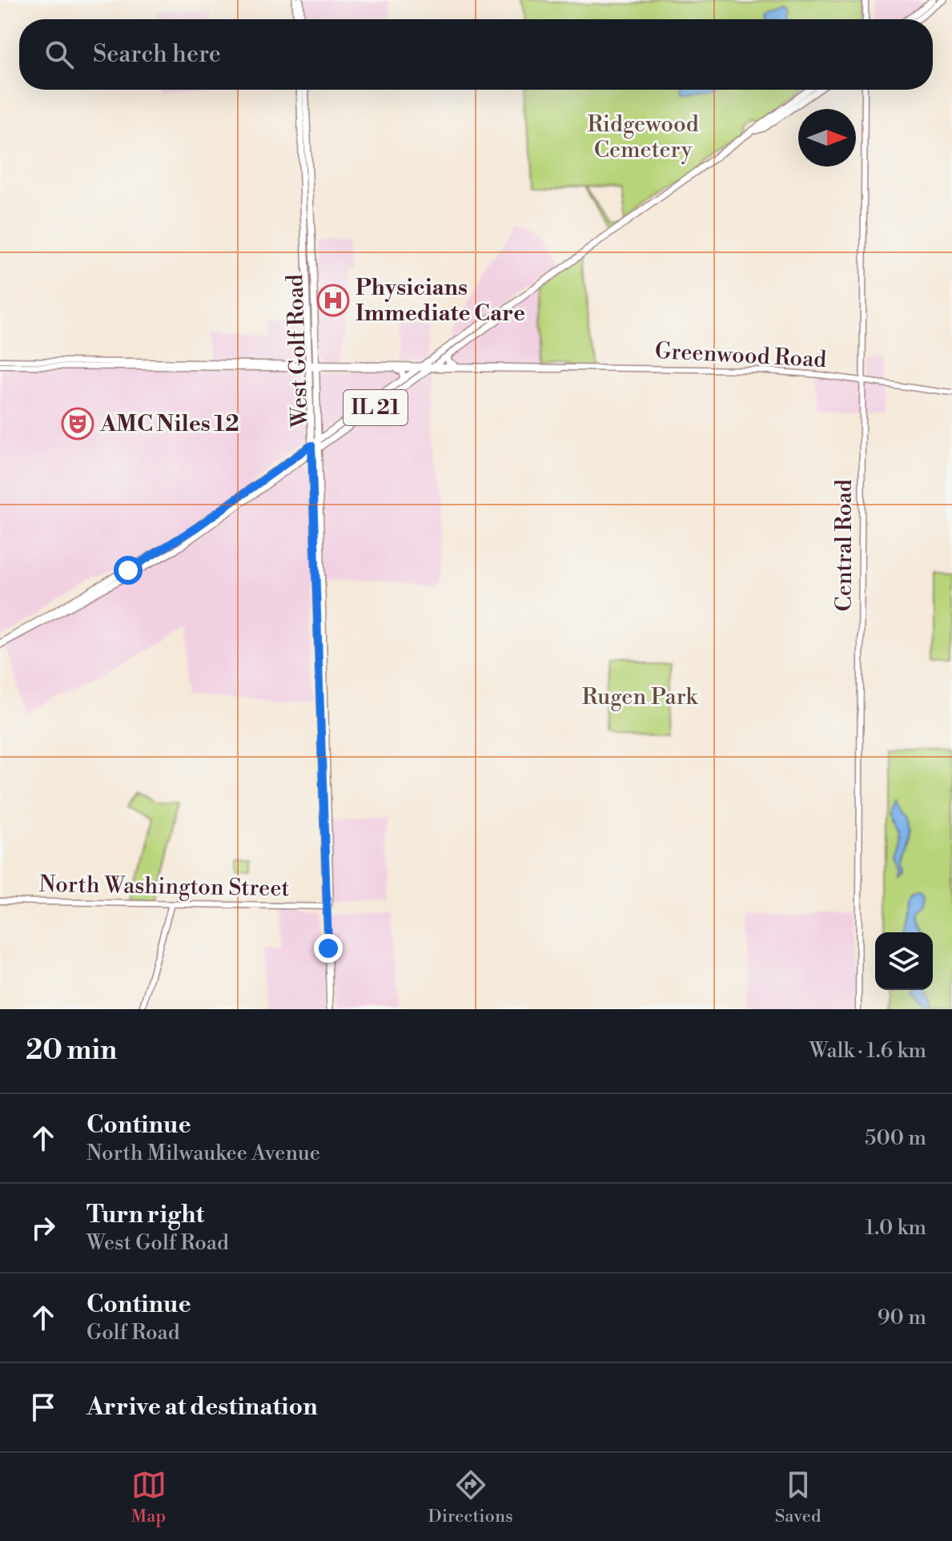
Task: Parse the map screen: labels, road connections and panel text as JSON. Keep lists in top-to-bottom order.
{
  "streets": {
    "main road": [
      "West Golf Road",
      "Greenwood Road",
      "IL 21",
      "Central Road",
      "North Washington Street"
    ]
  },
  "crossings": [
    ["West Golf Road", "IL 21"],
    ["West Golf Road", "North Washington Street"],
    ["Greenwood Road", "Central Road"]
  ],
  "parks": ["Ridgewood Cemetery", "Rugen Park"],
  "places": {
    "hospital": ["Physicians Immediate Care"],
    "theatre": ["AMC Niles 12"]
  },
  "north": "right",
  "page": {
    "search": "Search here",
    "heading": ["20 min", "Walk · 1.6 km"],
    "list": [
      ["Continue", "North Milwaukee Avenue", "500 m"],
      ["Turn right", "West Golf Road", "1.0 km"],
      ["Continue", "Golf Road", "90 m"],
      "Arrive at destination"
    ],
    "nav": ["Map", "Directions", "Saved"]
  }
}
